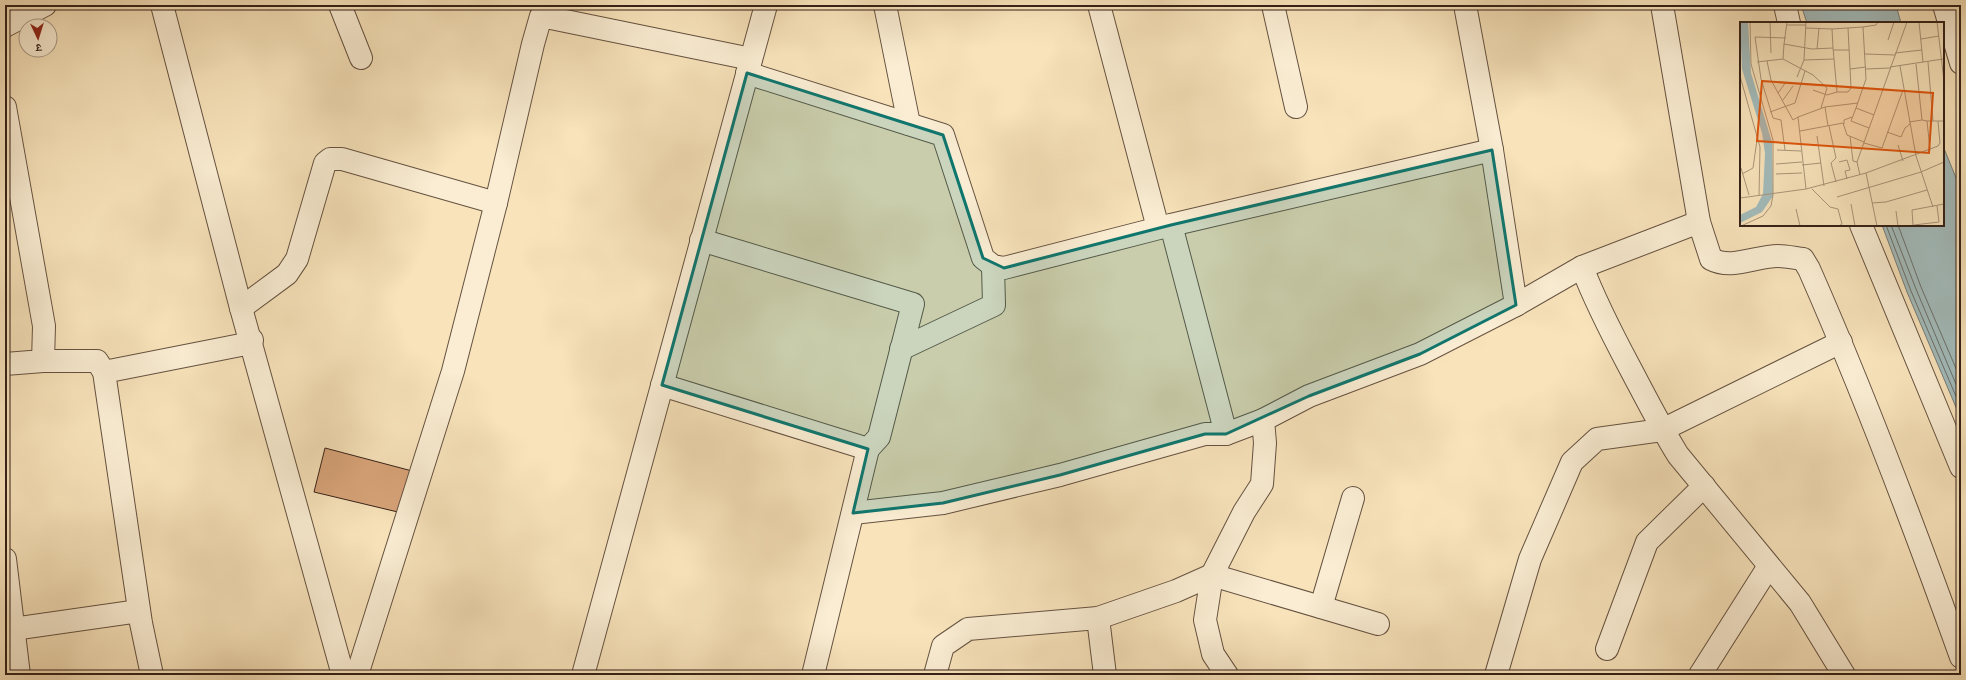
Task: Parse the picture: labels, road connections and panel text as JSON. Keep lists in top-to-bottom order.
{
  "north": "bottom"
}
